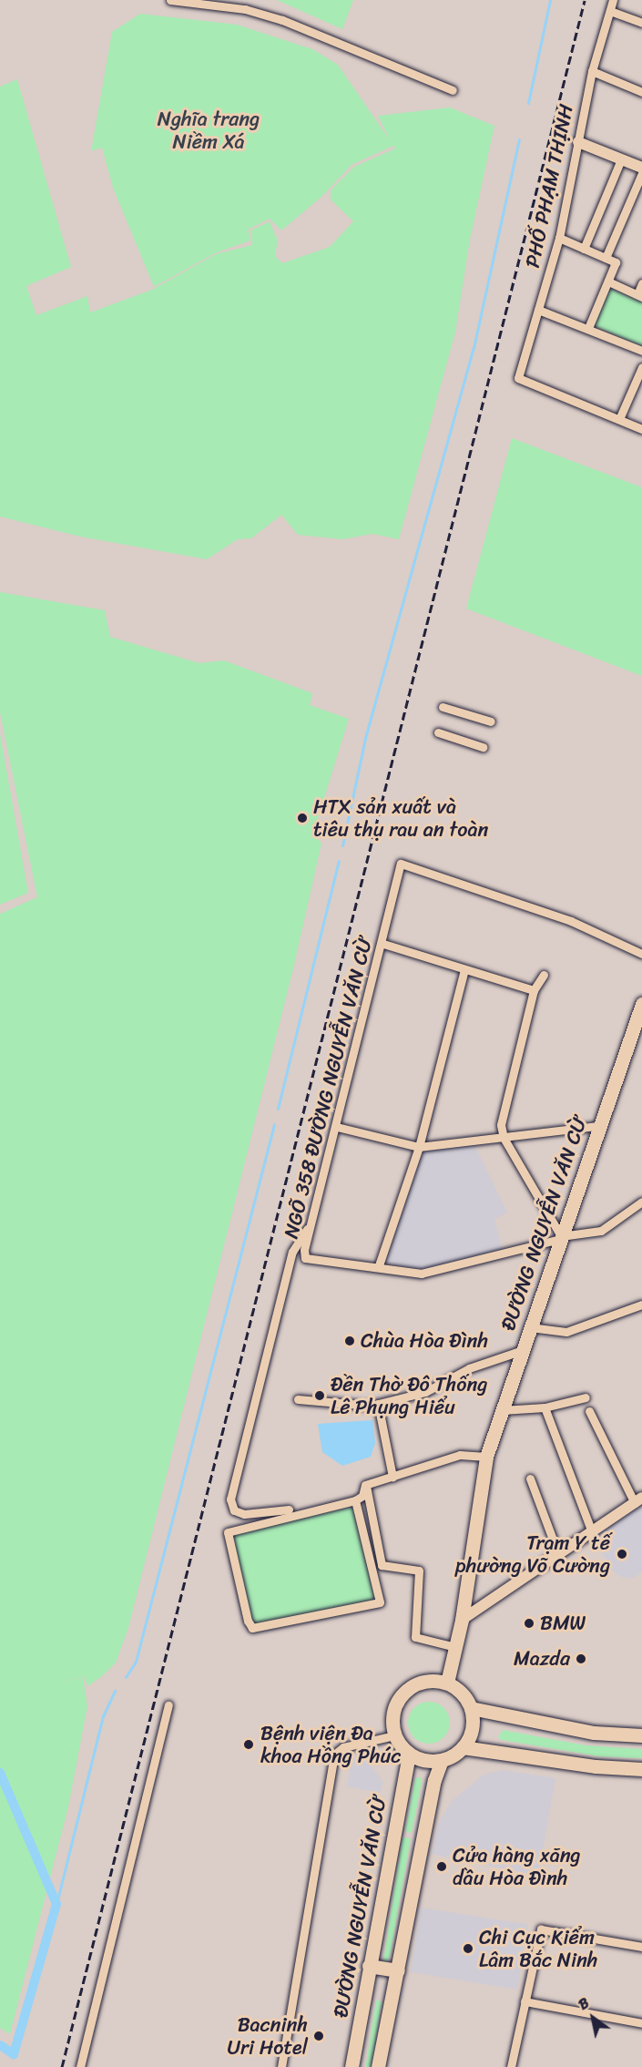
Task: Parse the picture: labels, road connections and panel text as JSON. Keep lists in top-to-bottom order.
{
  "streets": {
    "main road": ["ĐƯỜNG NGUYỄN VĂN CỪ"],
    "street": ["PHỐ PHẠM THỊNH", "NGÕ 358 ĐƯỜNG NGUYỄN VĂN CỪ"]
  },
  "crossings": [
    ["NGÕ 358 ĐƯỜNG NGUYỄN VĂN CỪ", "ĐƯỜNG NGUYỄN VĂN CỪ"]
  ],
  "parks": ["Nghĩa trang Niềm Xá"],
  "places": [
    "HTX sản xuất và tiêu thụ rau an toàn",
    "Chùa Hòa Đình",
    "Đền Thờ Đô Thống Lê Phụng Hiểu",
    "Trạm Y tế phường Võ Cường",
    "BMW",
    "Mazda",
    "Bệnh viện Đa khoa Hồng Phúc",
    "Cửa hàng xăng dầu Hòa Đình",
    "Chi Cục Kiểm Lâm Bắc Ninh",
    "Bacninh Uri Hotel"
  ],
  "north": "top left"
}
